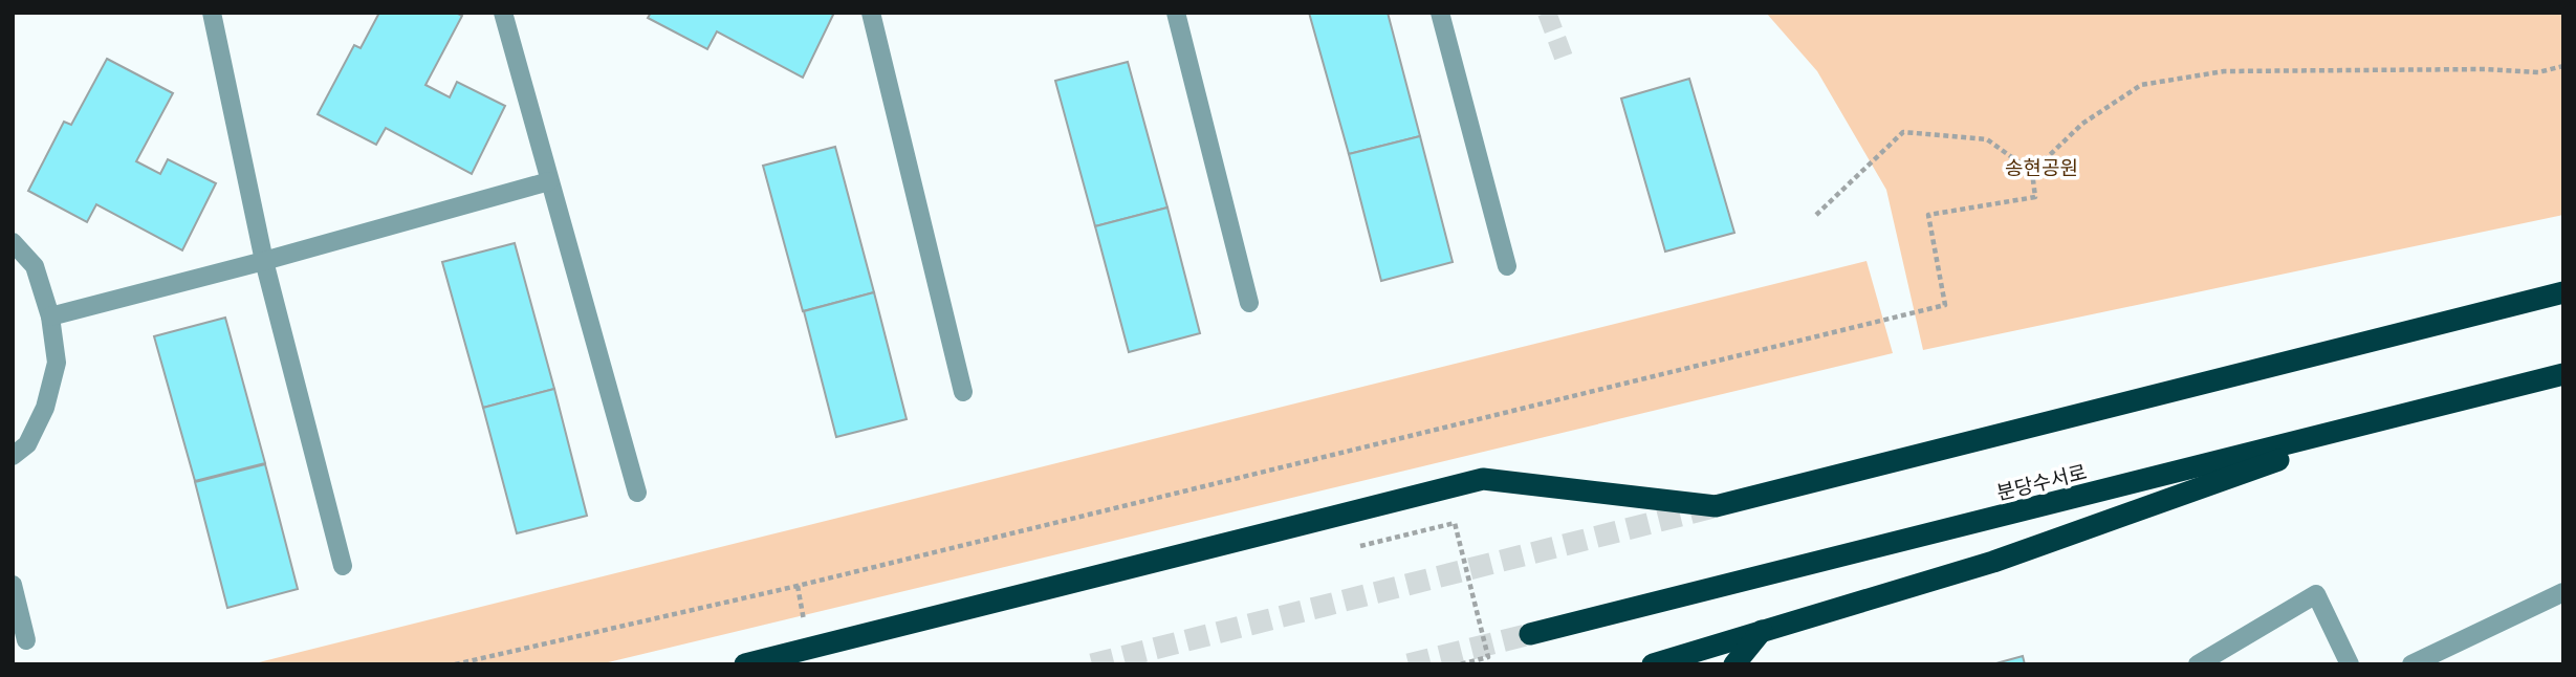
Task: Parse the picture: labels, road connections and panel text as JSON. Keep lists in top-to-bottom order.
{
  "streets": {
    "highway": ["분당수서로"]
  },
  "parks": ["송현공원"]
}
